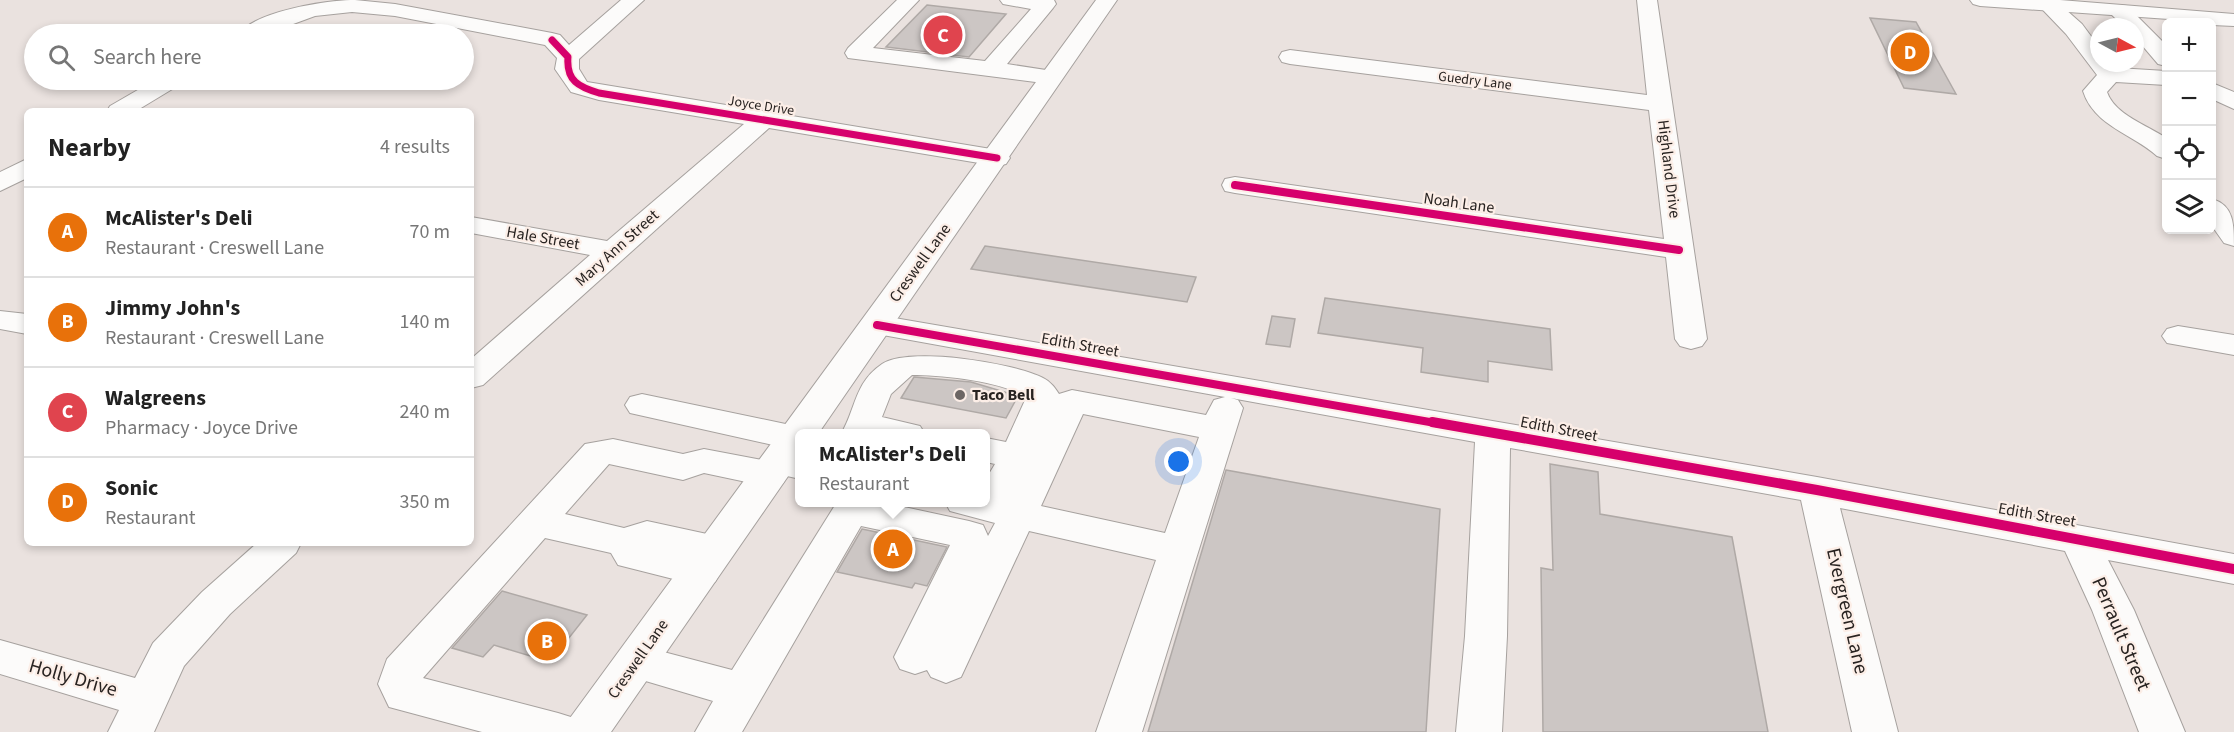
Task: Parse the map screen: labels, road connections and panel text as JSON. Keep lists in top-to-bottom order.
{
  "streets": {
    "street": [
      "Guedry Lane",
      "Joyce Drive",
      "Highland Drive",
      "Noah Lane",
      "Hale Street",
      "Mary Ann Street",
      "Creswell Lane",
      "Edith Street",
      "Evergreen Lane",
      "Perrault Street",
      "Holly Drive"
    ]
  },
  "crossings": [
    ["Guedry Lane", "Highland Drive"],
    ["Joyce Drive", "Mary Ann Street"],
    ["Joyce Drive", "Creswell Lane"],
    ["Highland Drive", "Noah Lane"],
    ["Hale Street", "Mary Ann Street"],
    ["Creswell Lane", "Edith Street"],
    ["Edith Street", "Evergreen Lane"],
    ["Edith Street", "Perrault Street"]
  ],
  "places": ["Taco Bell"],
  "north": "right",
  "page": {
    "pins": [
      "C",
      "D",
      "A",
      "B"
    ],
    "map_buttons": ["+", "−"],
    "search": "Search here",
    "heading": ["Nearby", "4 results"],
    "list": [
      {
        "mark": "A",
        "name": "McAlister's Deli",
        "note": "Restaurant · Creswell Lane",
        "value": "70 m"
      },
      {
        "mark": "B",
        "name": "Jimmy John's",
        "note": "Restaurant · Creswell Lane",
        "value": "140 m"
      },
      {
        "mark": "C",
        "name": "Walgreens",
        "note": "Pharmacy · Joyce Drive",
        "value": "240 m"
      },
      {
        "mark": "D",
        "name": "Sonic",
        "note": "Restaurant",
        "value": "350 m"
      }
    ],
    "popup": ["McAlister's Deli", "Restaurant"]
  }
}
